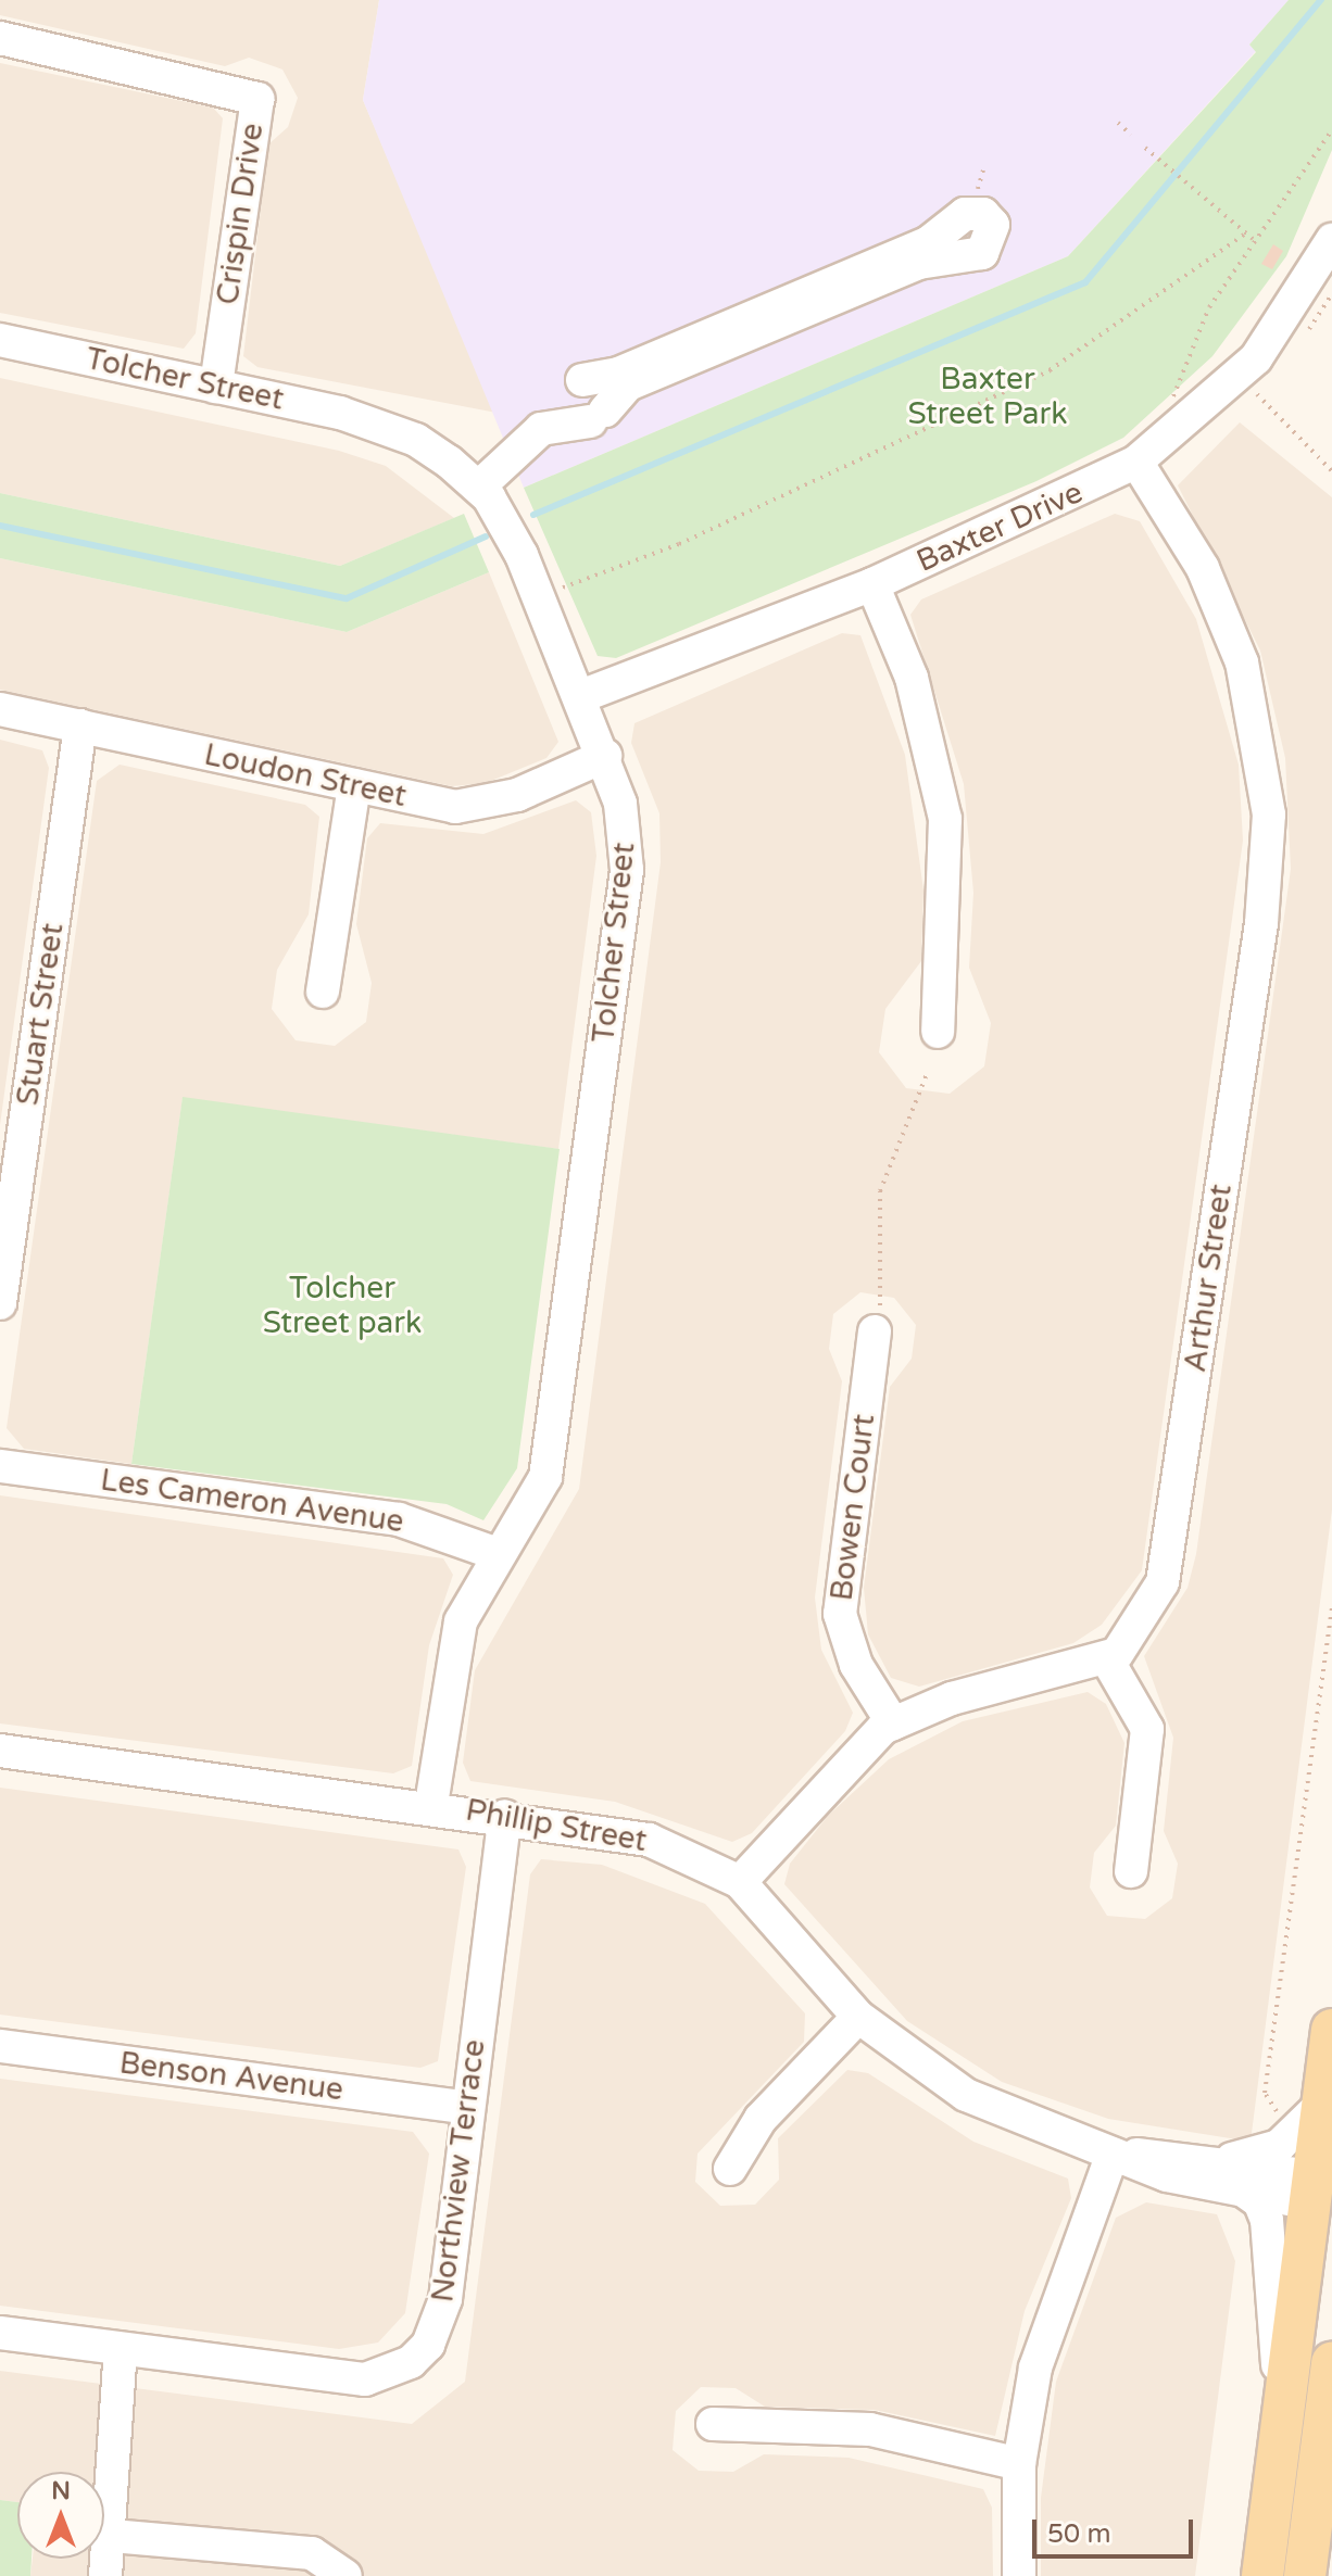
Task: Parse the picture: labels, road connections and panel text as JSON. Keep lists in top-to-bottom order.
{
  "streets": {
    "street": [
      "Crispin Drive",
      "Tolcher Street",
      "Baxter Drive",
      "Loudon Street",
      "Stuart Street",
      "Arthur Street",
      "Les Cameron Avenue",
      "Bowen Court",
      "Phillip Street",
      "Benson Avenue",
      "Northview Terrace"
    ]
  },
  "crossings": [
    ["Crispin Drive", "Tolcher Street"],
    ["Tolcher Street", "Baxter Drive"],
    ["Tolcher Street", "Loudon Street"],
    ["Tolcher Street", "Les Cameron Avenue"],
    ["Tolcher Street", "Phillip Street"],
    ["Baxter Drive", "Arthur Street"],
    ["Loudon Street", "Stuart Street"],
    ["Phillip Street", "Northview Terrace"],
    ["Benson Avenue", "Northview Terrace"]
  ],
  "parks": ["Baxter Street Park", "Tolcher Street park"],
  "scale_bar": "50 m",
  "north": "top"
}
